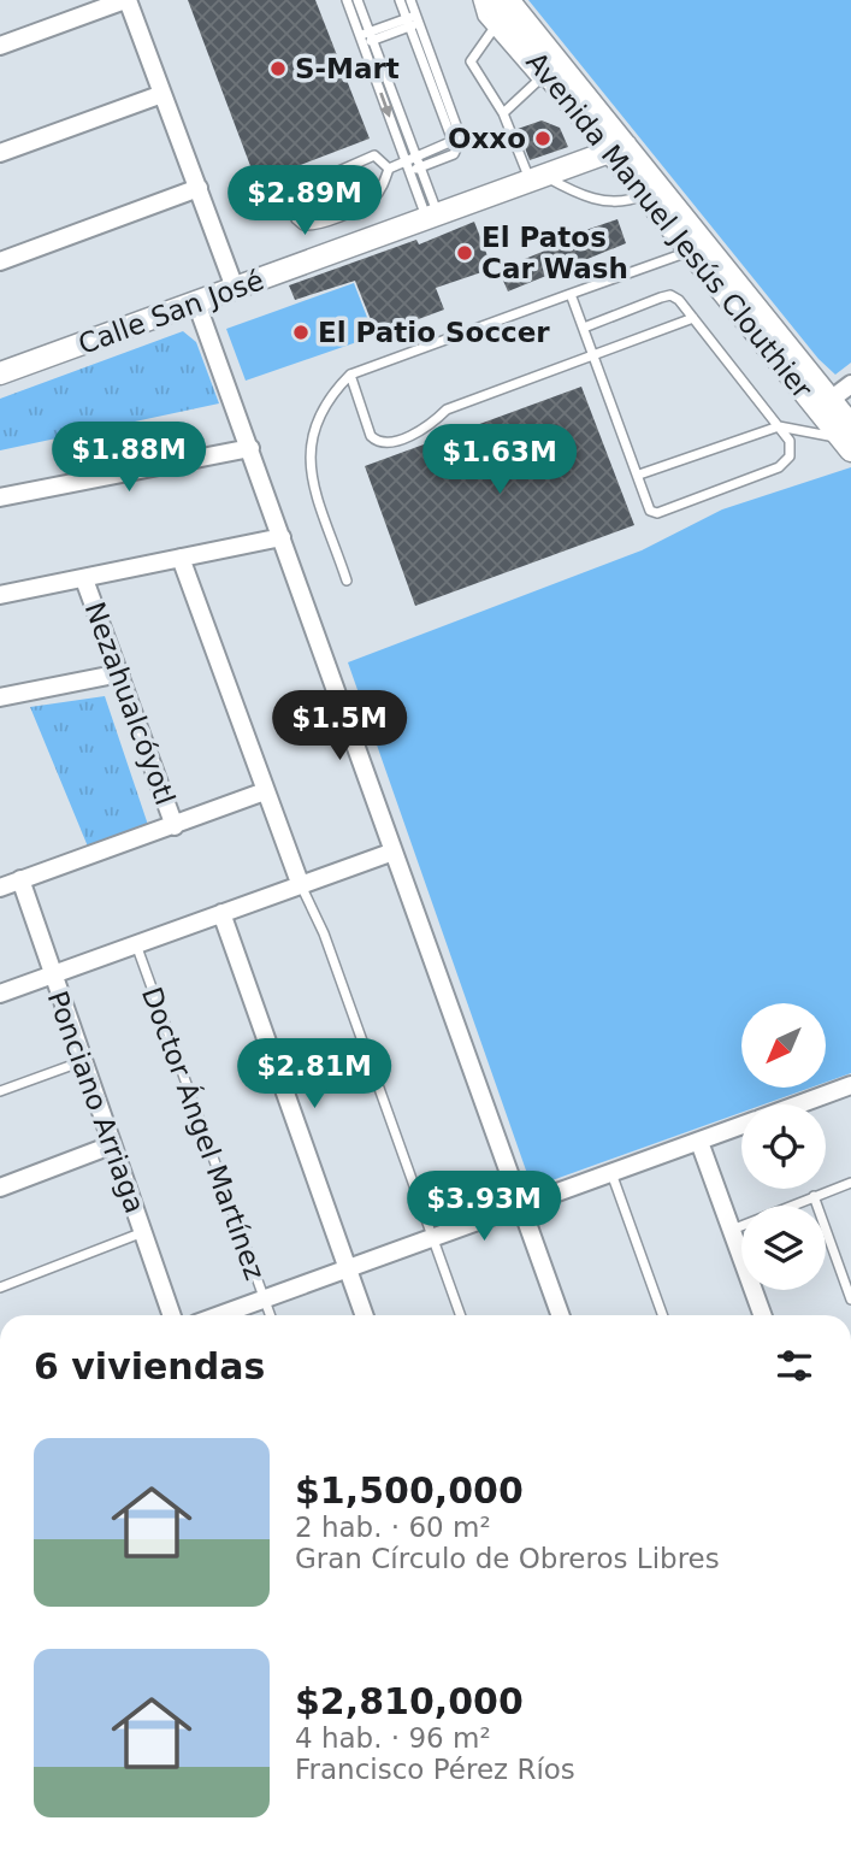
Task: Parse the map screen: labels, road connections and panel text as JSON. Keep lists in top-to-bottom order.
{
  "streets": {
    "street": [
      "Avenida Manuel Jesús Clouthier",
      "Calle San José",
      "Nezahualcóyotl",
      "Ponciano Arriaga"
    ],
    "lane": ["Doctor Ángel Martínez"]
  },
  "crossings": [
    ["Avenida Manuel Jesús Clouthier", "Calle San José"]
  ],
  "places": [
    "S-Mart",
    "Oxxo",
    "El Patos Car Wash",
    "El Patio Soccer"
  ],
  "north": "bottom left",
  "page": {
    "price": [
      "$2.89M",
      "$1.88M",
      "$1.63M",
      "$1.5M",
      "$2.81M",
      "$3.93M"
    ],
    "heading": "6 viviendas",
    "list": [
      {
        "name": "$1,500,000",
        "note": "2 hab. · 60 m² · Gran Círculo de Obreros Libres"
      },
      {
        "name": "$2,810,000",
        "note": "4 hab. · 96 m² · Francisco Pérez Ríos"
      }
    ]
  }
}
